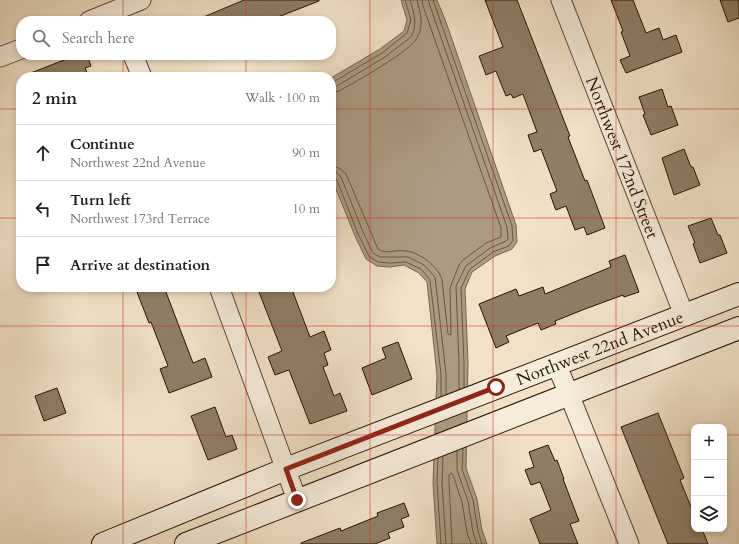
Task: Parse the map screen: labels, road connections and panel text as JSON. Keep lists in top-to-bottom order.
{
  "streets": {
    "main road": ["Northwest 22nd Avenue"],
    "street": ["Northwest 172nd Street"]
  },
  "crossings": [
    ["Northwest 172nd Street", "Northwest 22nd Avenue"]
  ],
  "page": {
    "search": "Search here",
    "heading": ["2 min", "Walk · 100 m"],
    "list": [
      ["Continue", "Northwest 22nd Avenue", "90 m"],
      ["Turn left", "Northwest 173rd Terrace", "10 m"],
      "Arrive at destination"
    ],
    "map_buttons": ["+", "−"]
  }
}
